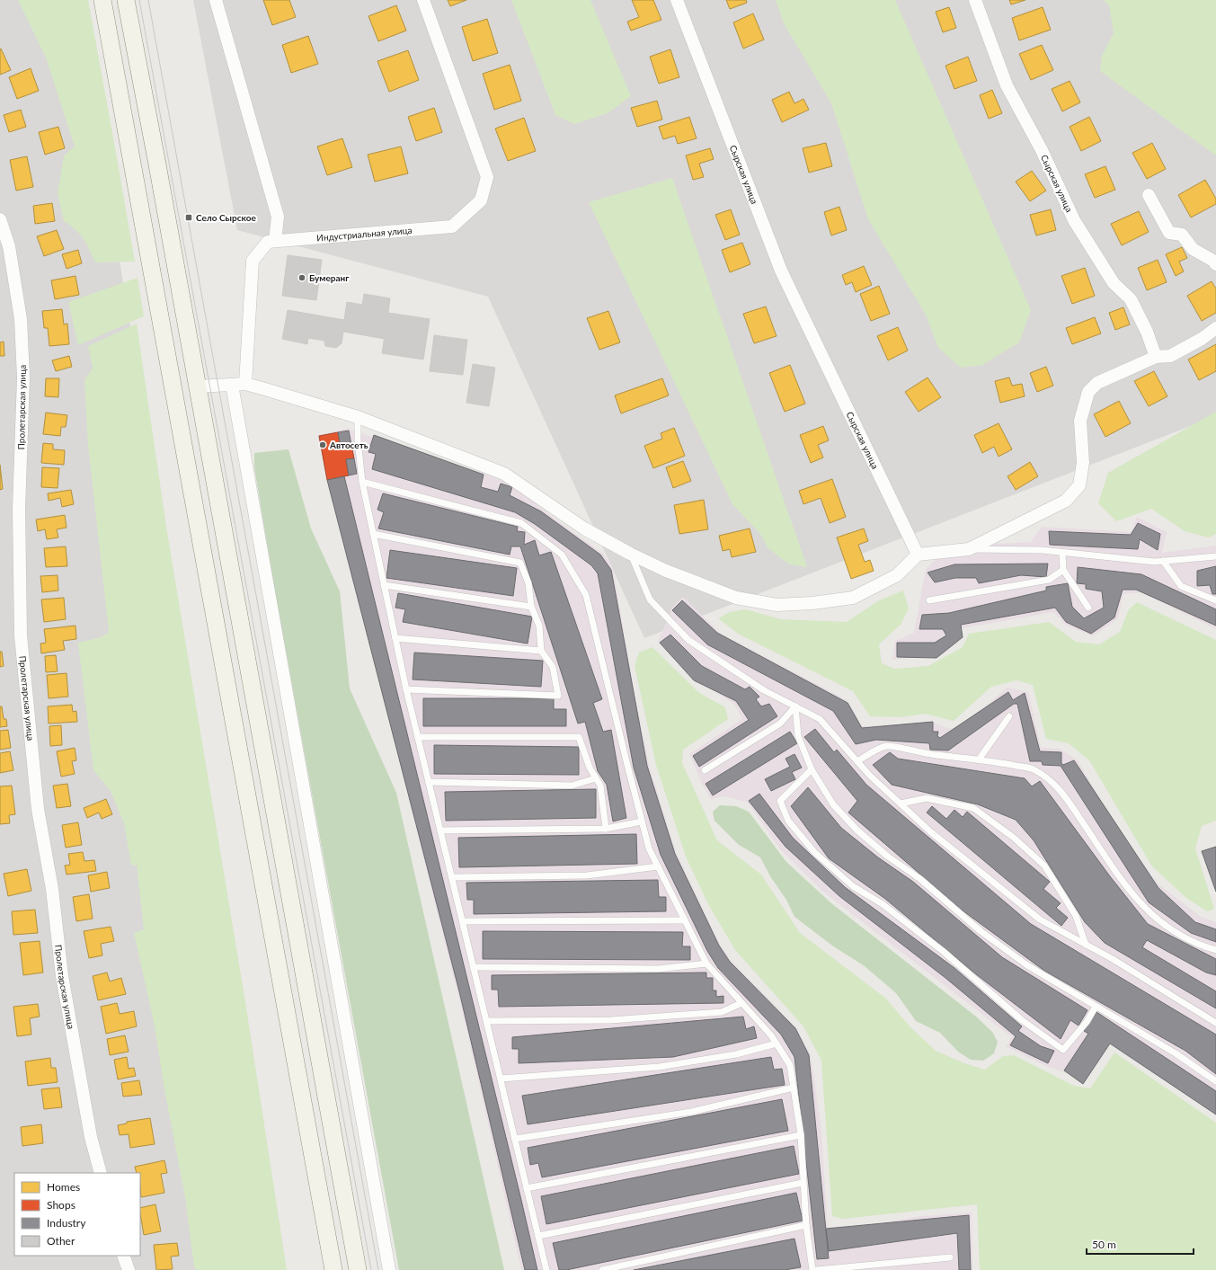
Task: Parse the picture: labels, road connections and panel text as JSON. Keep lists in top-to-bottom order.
{
  "streets": {
    "street": ["Сырская улица", "Индустриальная улица", "Пролетарская улица"]
  },
  "places": {
    "transit": ["Село Сырское"],
    "other": ["Бумеранг", "Автосеть"]
  },
  "legend": [
    "Homes",
    "Shops",
    "Industry",
    "Other"
  ],
  "scale_bar": "50 m"
}
